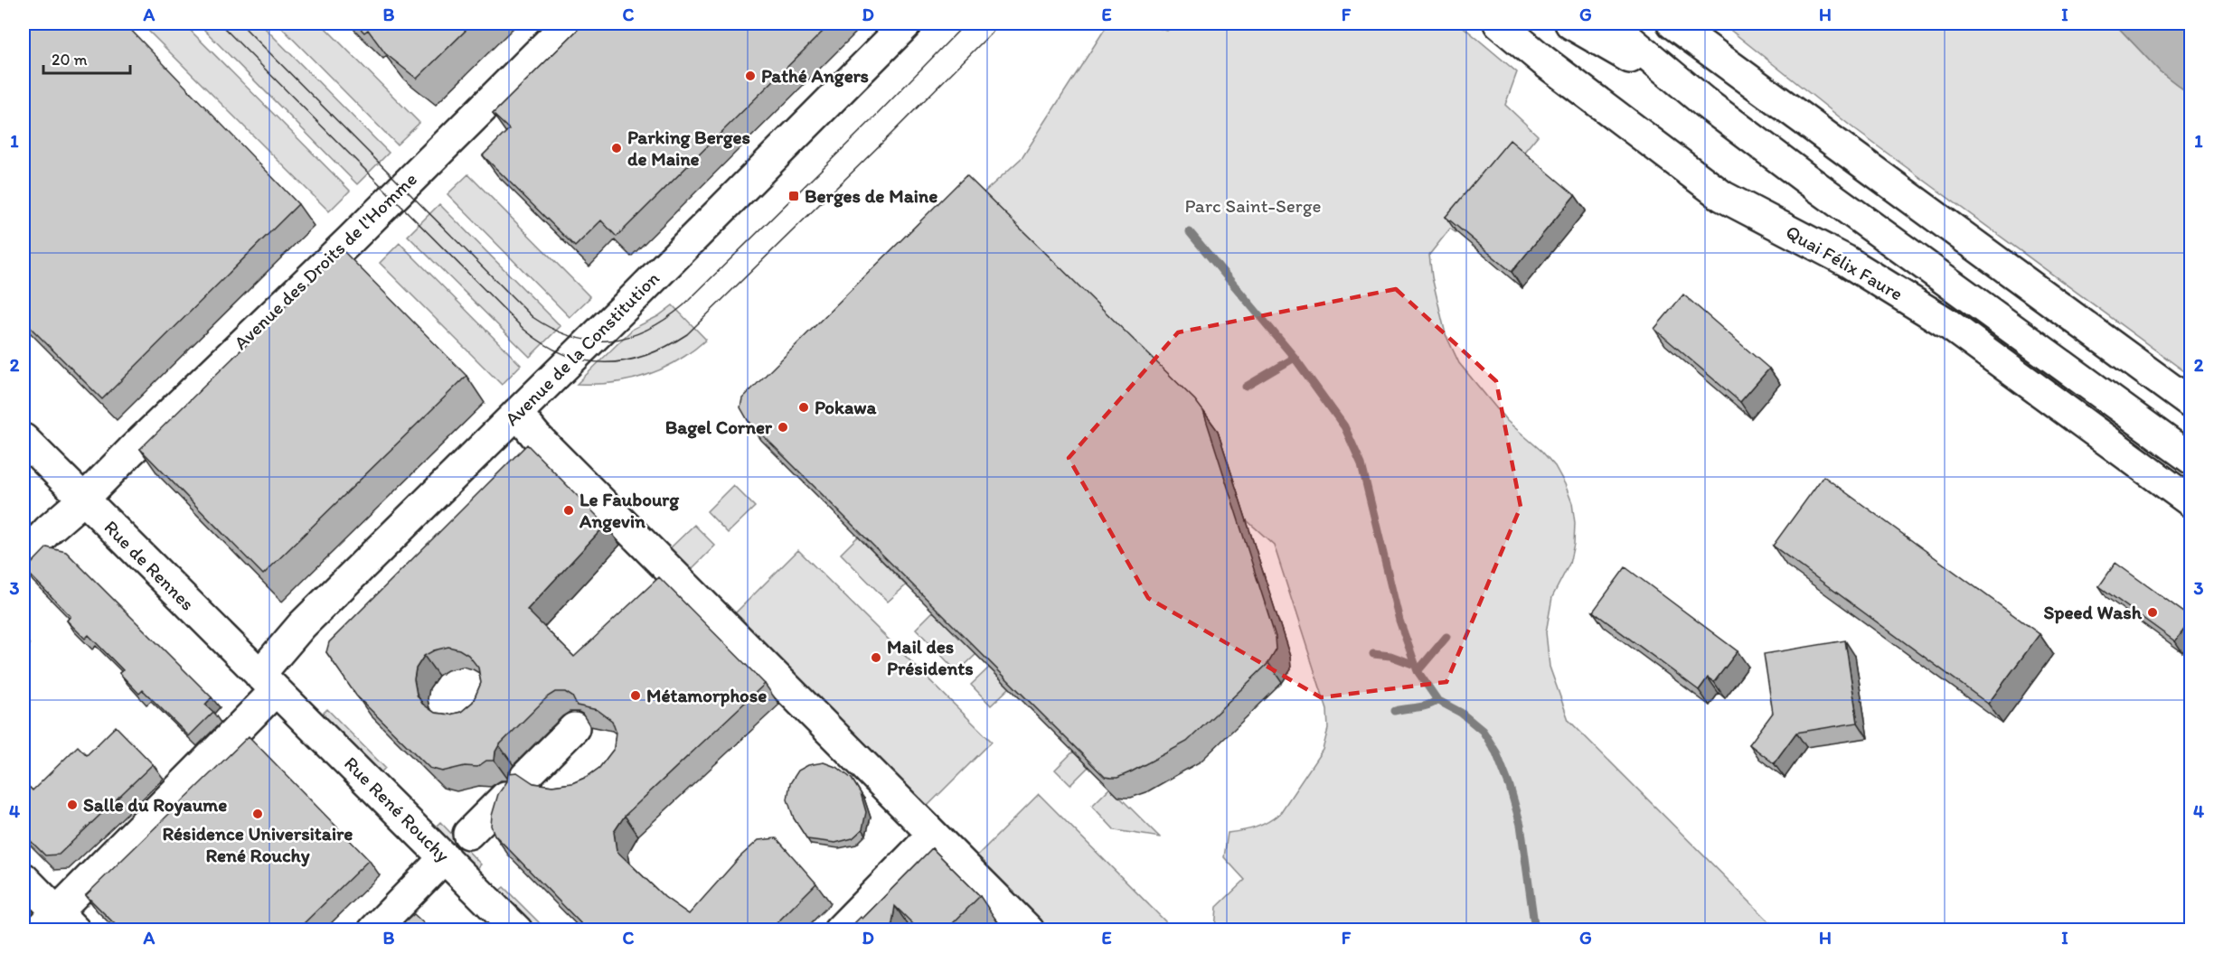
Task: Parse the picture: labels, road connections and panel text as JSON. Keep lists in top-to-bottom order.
{
  "streets": {
    "main road": [
      "Avenue des Droits de l'Homme",
      "Quai Félix Faure",
      "Avenue de la Constitution",
      "Rue de Rennes",
      "Rue René Rouchy"
    ]
  },
  "crossings": [
    ["Avenue des Droits de l'Homme", "Rue de Rennes"],
    ["Avenue de la Constitution", "Rue de Rennes"],
    ["Avenue de la Constitution", "Rue René Rouchy"],
    ["Rue de Rennes", "Rue René Rouchy"]
  ],
  "parks": ["Parc Saint-Serge"],
  "places": {
    "other": [
      "Pathé Angers",
      "Parking Berges de Maine",
      "Pokawa",
      "Bagel Corner",
      "Le Faubourg Angevin",
      "Speed Wash",
      "Mail des Présidents",
      "Métamorphose",
      "Salle du Royaume",
      "Résidence Universitaire René Rouchy"
    ],
    "transit": ["Berges de Maine"]
  },
  "scale_bar": "20 m",
  "grid": {
    "columns": [
      "A",
      "B",
      "C",
      "D",
      "E",
      "F",
      "G",
      "H",
      "I"
    ],
    "rows": [
      "1",
      "2",
      "3",
      "4"
    ]
  }
}
